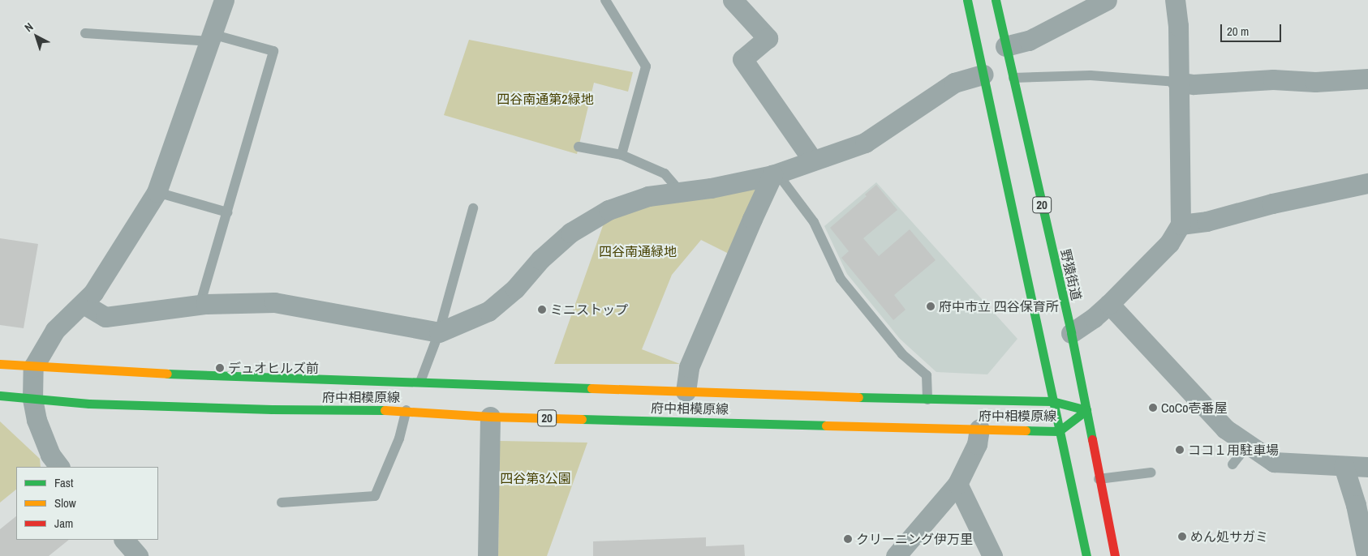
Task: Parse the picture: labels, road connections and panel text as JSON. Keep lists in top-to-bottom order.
{
  "streets": {
    "main road": ["20", "野猿街道", "府中相模原線"]
  },
  "crossings": [
    ["20", "府中相模原線"],
    ["野猿街道", "府中相模原線"]
  ],
  "parks": ["四谷南通第2緑地", "四谷南通緑地", "四谷第3公園"],
  "places": [
    "府中市立 四谷保育所",
    "ミニストップ",
    "デュオヒルズ前",
    "CoCo壱番屋",
    "ココ１用駐車場",
    "めん処サガミ",
    "クリーニング伊万里"
  ],
  "legend": ["Fast", "Slow", "Jam"],
  "scale_bar": "20 m",
  "north": "top left"
}
